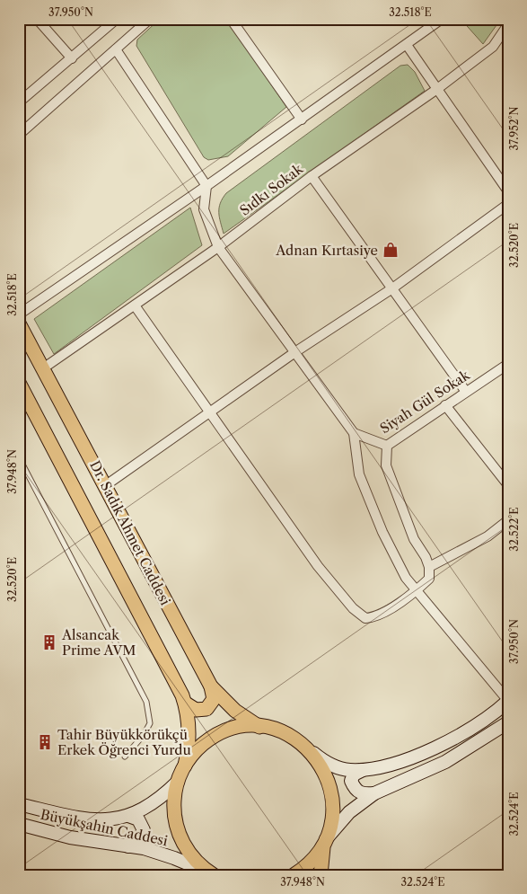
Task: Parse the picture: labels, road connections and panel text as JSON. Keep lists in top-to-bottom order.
{
  "streets": {
    "main road": ["Dr. Sadık Ahmet Caddesi", "Büyükşahin Caddesi"],
    "street": ["Sıdkı Sokak", "Siyah Gül Sokak"]
  },
  "crossings": [
    ["Sıdkı Sokak", "Dr. Sadık Ahmet Caddesi"]
  ],
  "places": {
    "shop": ["Adnan Kırtasiye"],
    "building": ["Alsancak Prime AVM", "Tahir Büyükkörükçü Erkek Öğrenci Yurdu"]
  },
  "coordinates": [
    "37.950°N",
    "32.518°E",
    "37.952°N",
    "32.520°E",
    "37.948°N",
    "32.522°E",
    "32.524°E"
  ]
}
